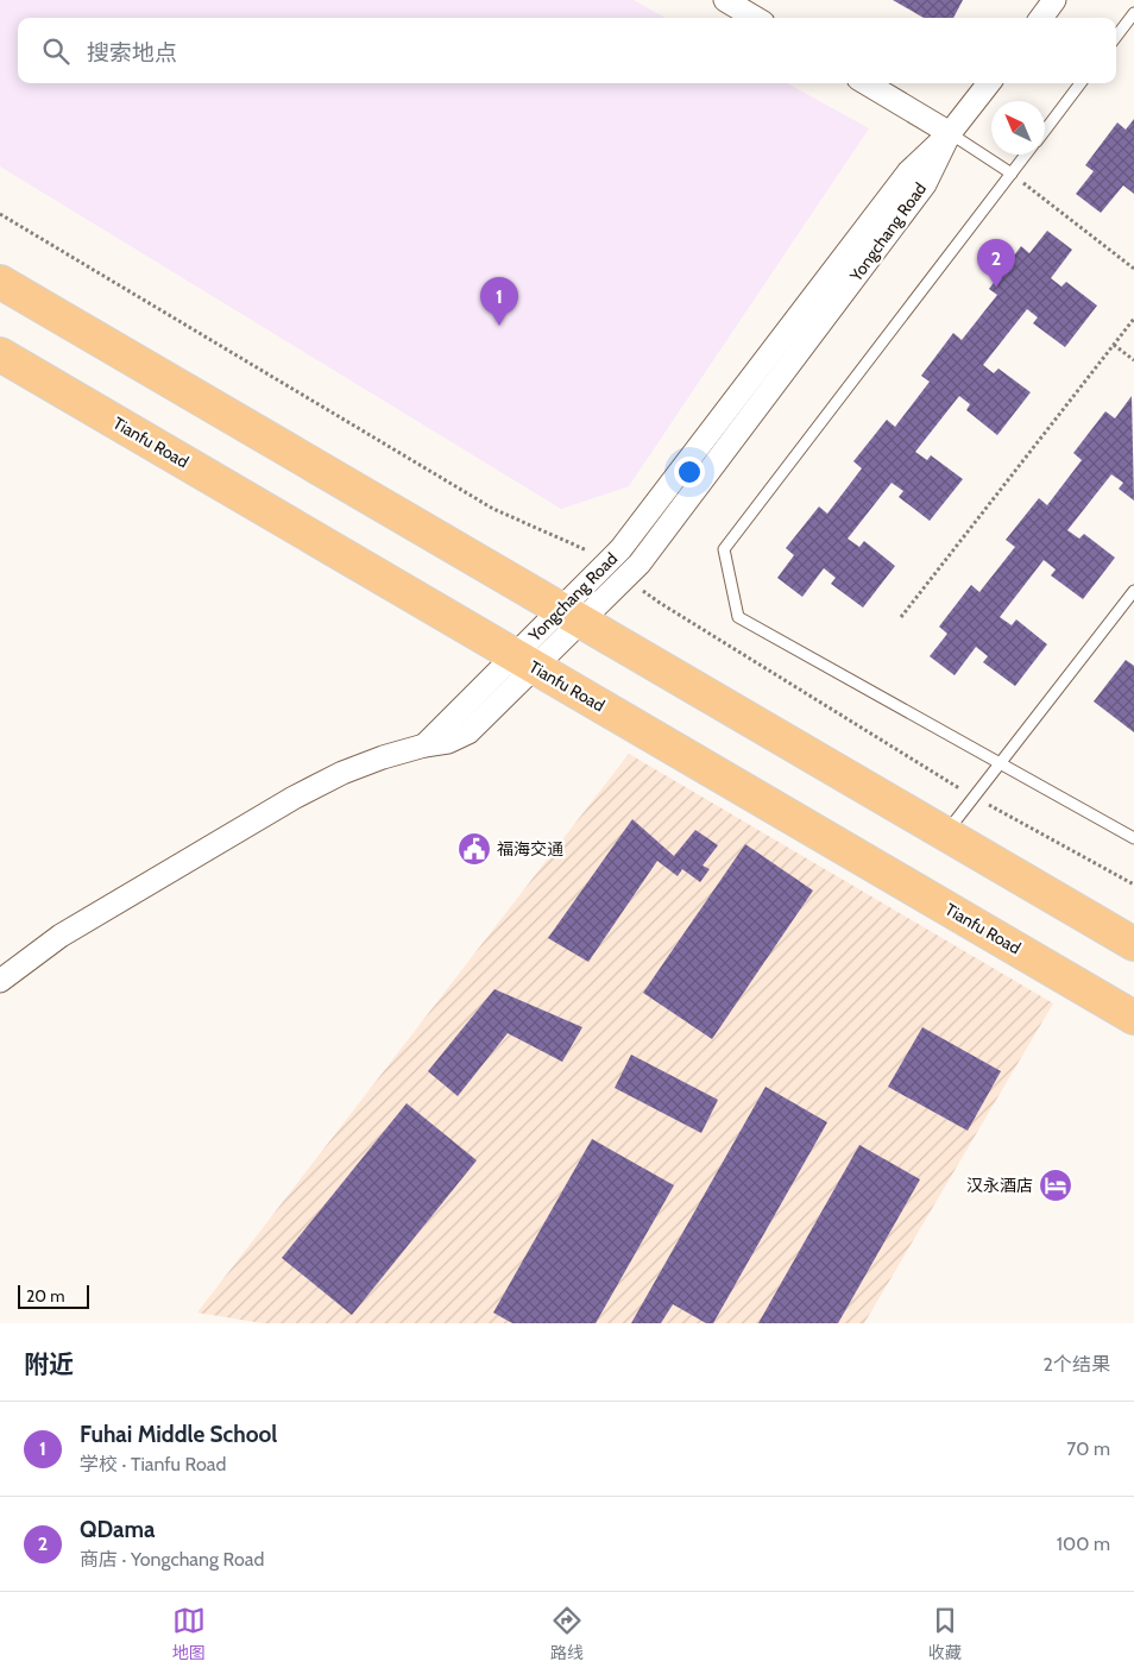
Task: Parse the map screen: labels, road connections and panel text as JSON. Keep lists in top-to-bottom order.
{
  "streets": {
    "main road": ["Tianfu Road"],
    "street": ["Yongchang Road"]
  },
  "crossings": [
    ["Yongchang Road", "Tianfu Road"]
  ],
  "places": {
    "public building": ["福海交通"],
    "hotel": ["汉永酒店"]
  },
  "scale_bar": "20 m",
  "north": "top left",
  "page": {
    "search": "搜索地点",
    "pins": ["2", "1"],
    "scale": "20 m",
    "heading": ["附近", "2个结果"],
    "list": [
      {
        "mark": "1",
        "name": "Fuhai Middle School",
        "note": "学校 · Tianfu Road",
        "value": "70 m"
      },
      {
        "mark": "2",
        "name": "QDama",
        "note": "商店 · Yongchang Road",
        "value": "100 m"
      }
    ],
    "nav": ["地图", "路线", "收藏"]
  }
}
